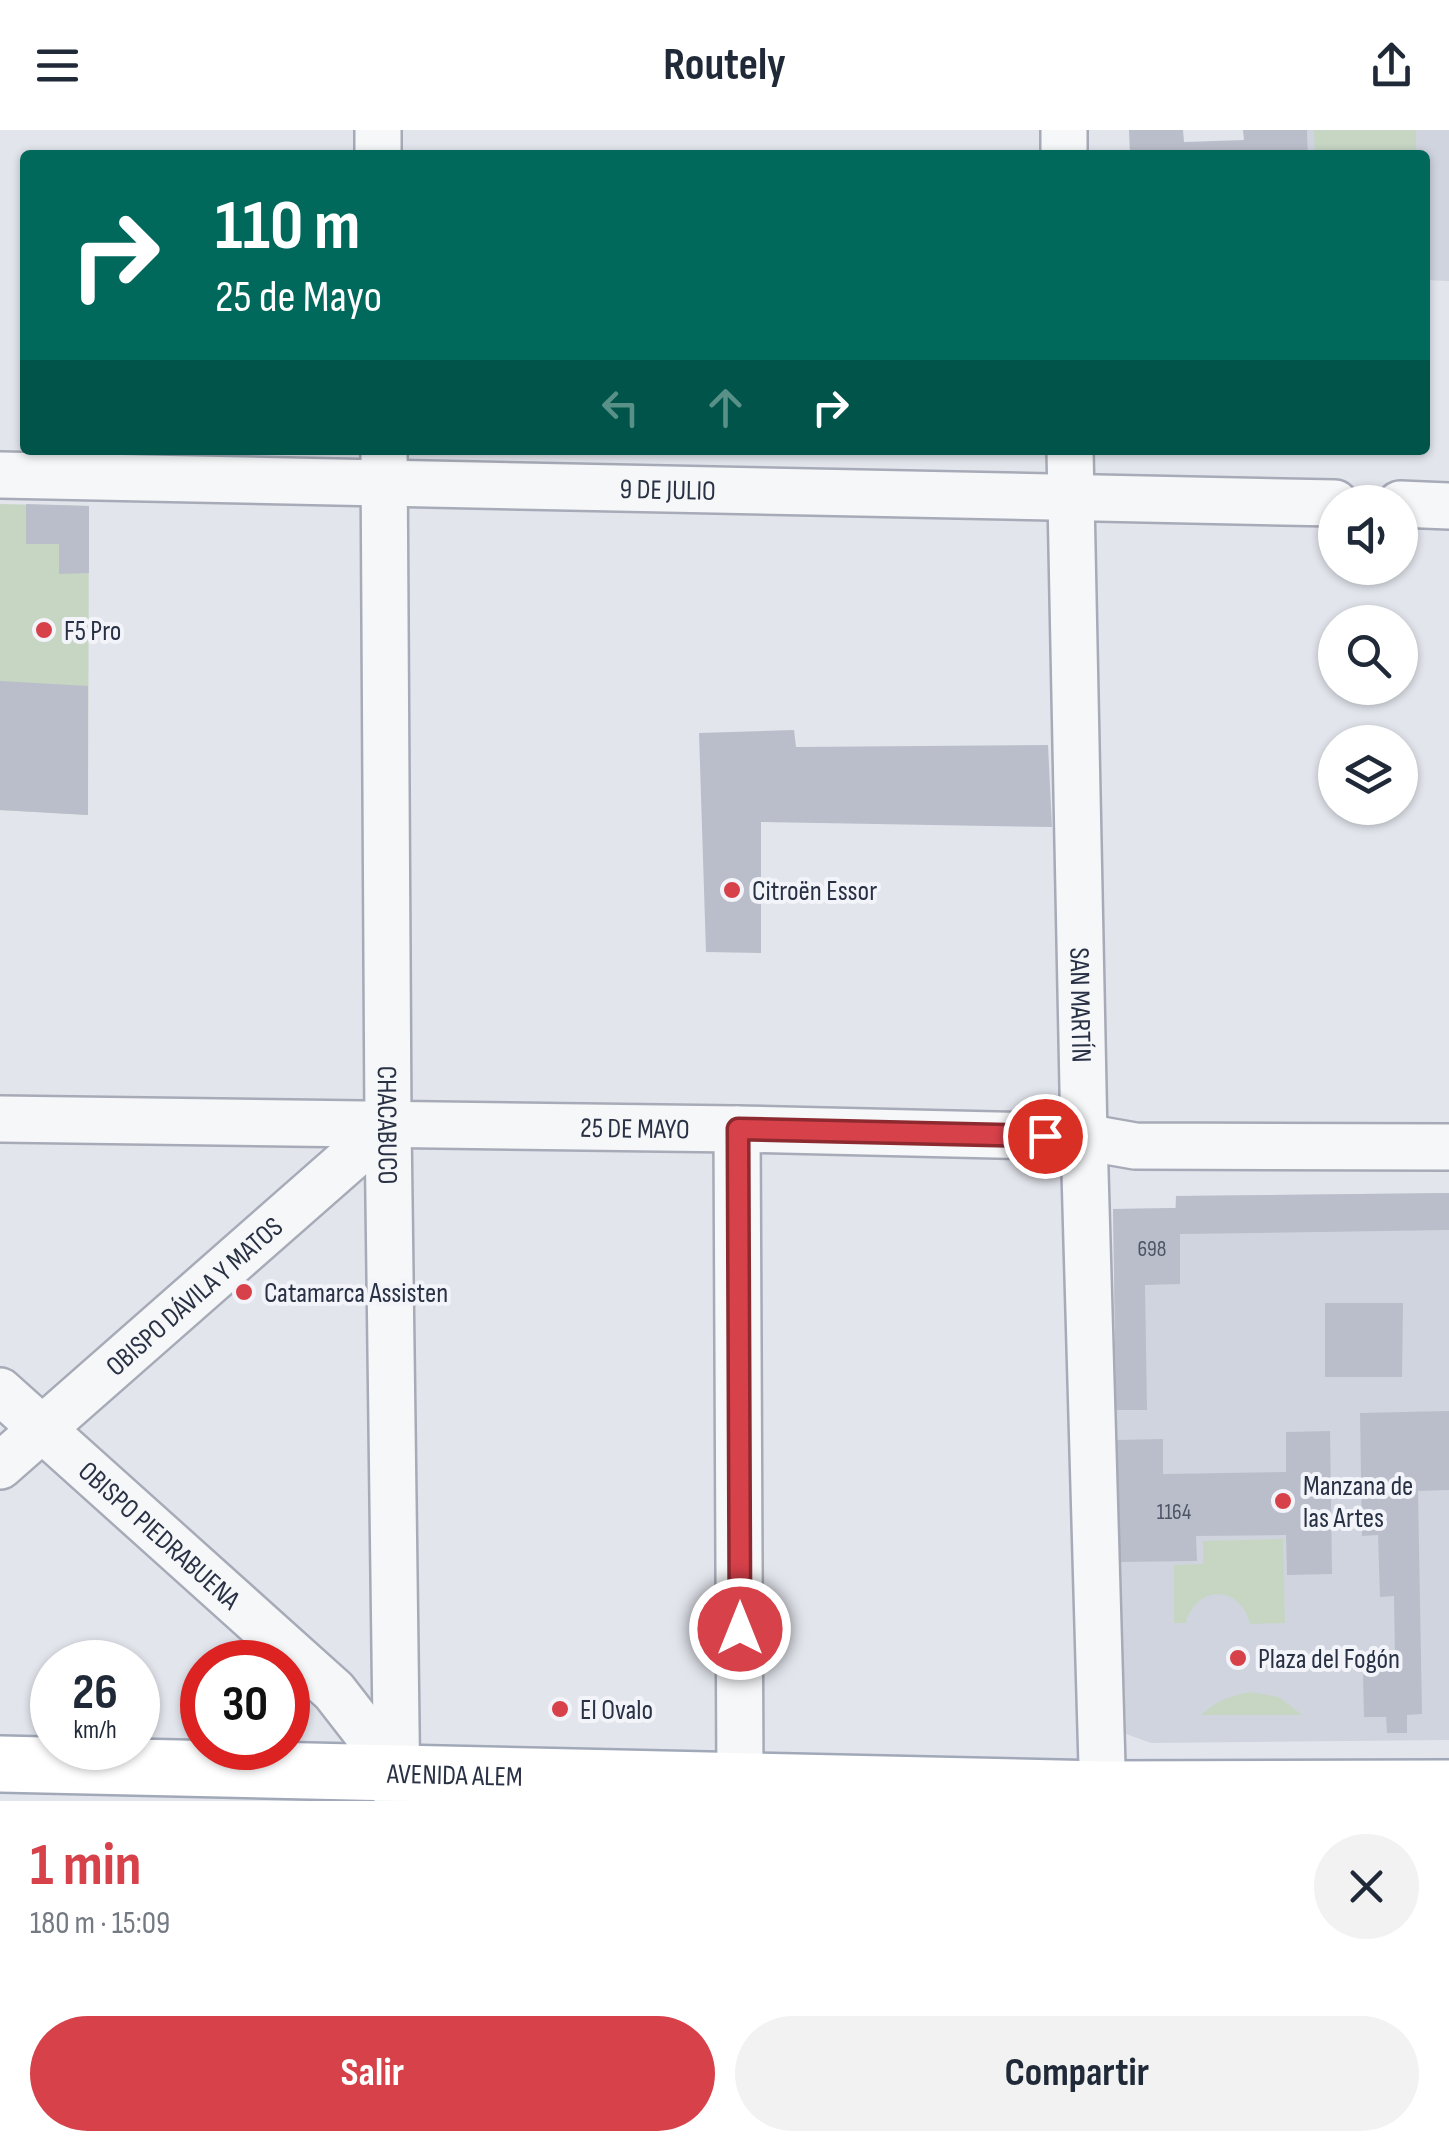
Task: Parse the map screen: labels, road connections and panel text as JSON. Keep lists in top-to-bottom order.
{
  "streets": {
    "main road": ["AVENIDA ALEM"],
    "street": [
      "9 DE JULIO",
      "SAN MARTÍN",
      "CHACABUCO",
      "25 DE MAYO",
      "OBISPO DÁVILA Y MATOS",
      "OBISPO PIEDRABUENA"
    ]
  },
  "crossings": [
    ["9 DE JULIO", "SAN MARTÍN"],
    ["9 DE JULIO", "CHACABUCO"],
    ["SAN MARTÍN", "25 DE MAYO"],
    ["SAN MARTÍN", "AVENIDA ALEM"],
    ["CHACABUCO", "25 DE MAYO"],
    ["CHACABUCO", "OBISPO DÁVILA Y MATOS"],
    ["CHACABUCO", "OBISPO PIEDRABUENA"],
    ["CHACABUCO", "AVENIDA ALEM"],
    ["25 DE MAYO", "OBISPO DÁVILA Y MATOS"],
    ["OBISPO DÁVILA Y MATOS", "OBISPO PIEDRABUENA"],
    ["OBISPO PIEDRABUENA", "AVENIDA ALEM"]
  ],
  "places": [
    "F5 Pro",
    "Citroën Essor",
    "Catamarca Assisten",
    "Manzana de las Artes",
    "Plaza del Fogón",
    "El Ovalo"
  ],
  "house_numbers": ["698", "1164"],
  "page": {
    "header": "Routely",
    "turn": ["110 m", "25 de Mayo"],
    "speed": "26 km/h",
    "limit": "30",
    "heading": ["1 min", "180 m · 15:09"],
    "buttons": ["Salir", "Compartir"]
  }
}
